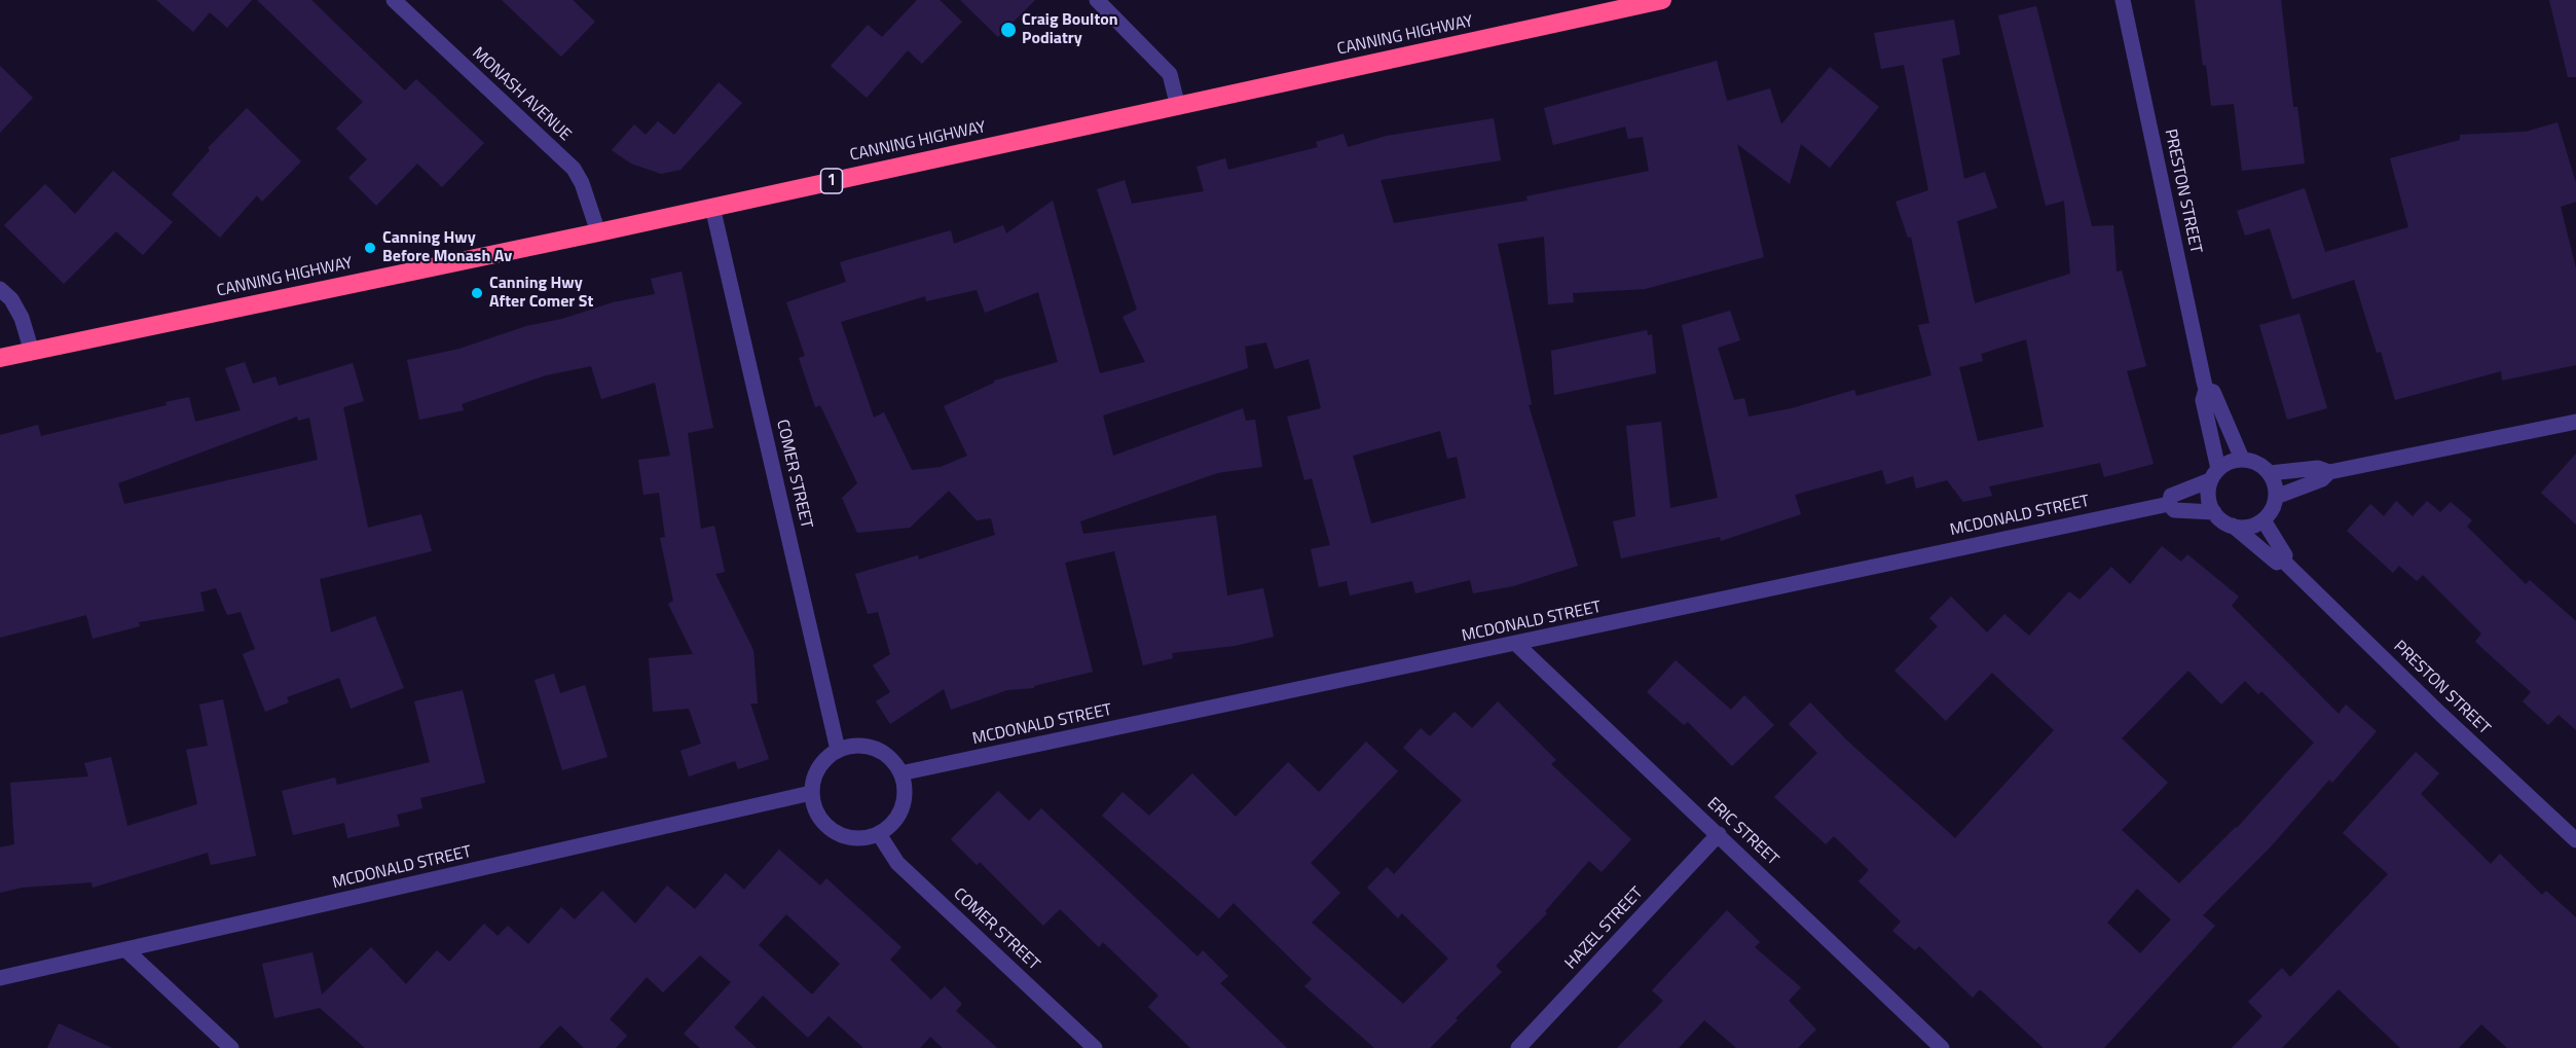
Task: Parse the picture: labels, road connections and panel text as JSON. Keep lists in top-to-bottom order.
{
  "streets": {
    "highway": ["CANNING HIGHWAY", "1"],
    "street": [
      "MONASH AVENUE",
      "PRESTON STREET",
      "COMER STREET",
      "MCDONALD STREET",
      "ERIC STREET",
      "HAZEL STREET"
    ]
  },
  "crossings": [
    ["CANNING HIGHWAY", "MONASH AVENUE"],
    ["CANNING HIGHWAY", "COMER STREET"],
    ["PRESTON STREET", "MCDONALD STREET"],
    ["COMER STREET", "MCDONALD STREET"],
    ["MCDONALD STREET", "ERIC STREET"],
    ["ERIC STREET", "HAZEL STREET"]
  ],
  "places": ["Craig Boulton Podiatry", "Canning Hwy Before Monash Av", "Canning Hwy After Comer St"]
}
